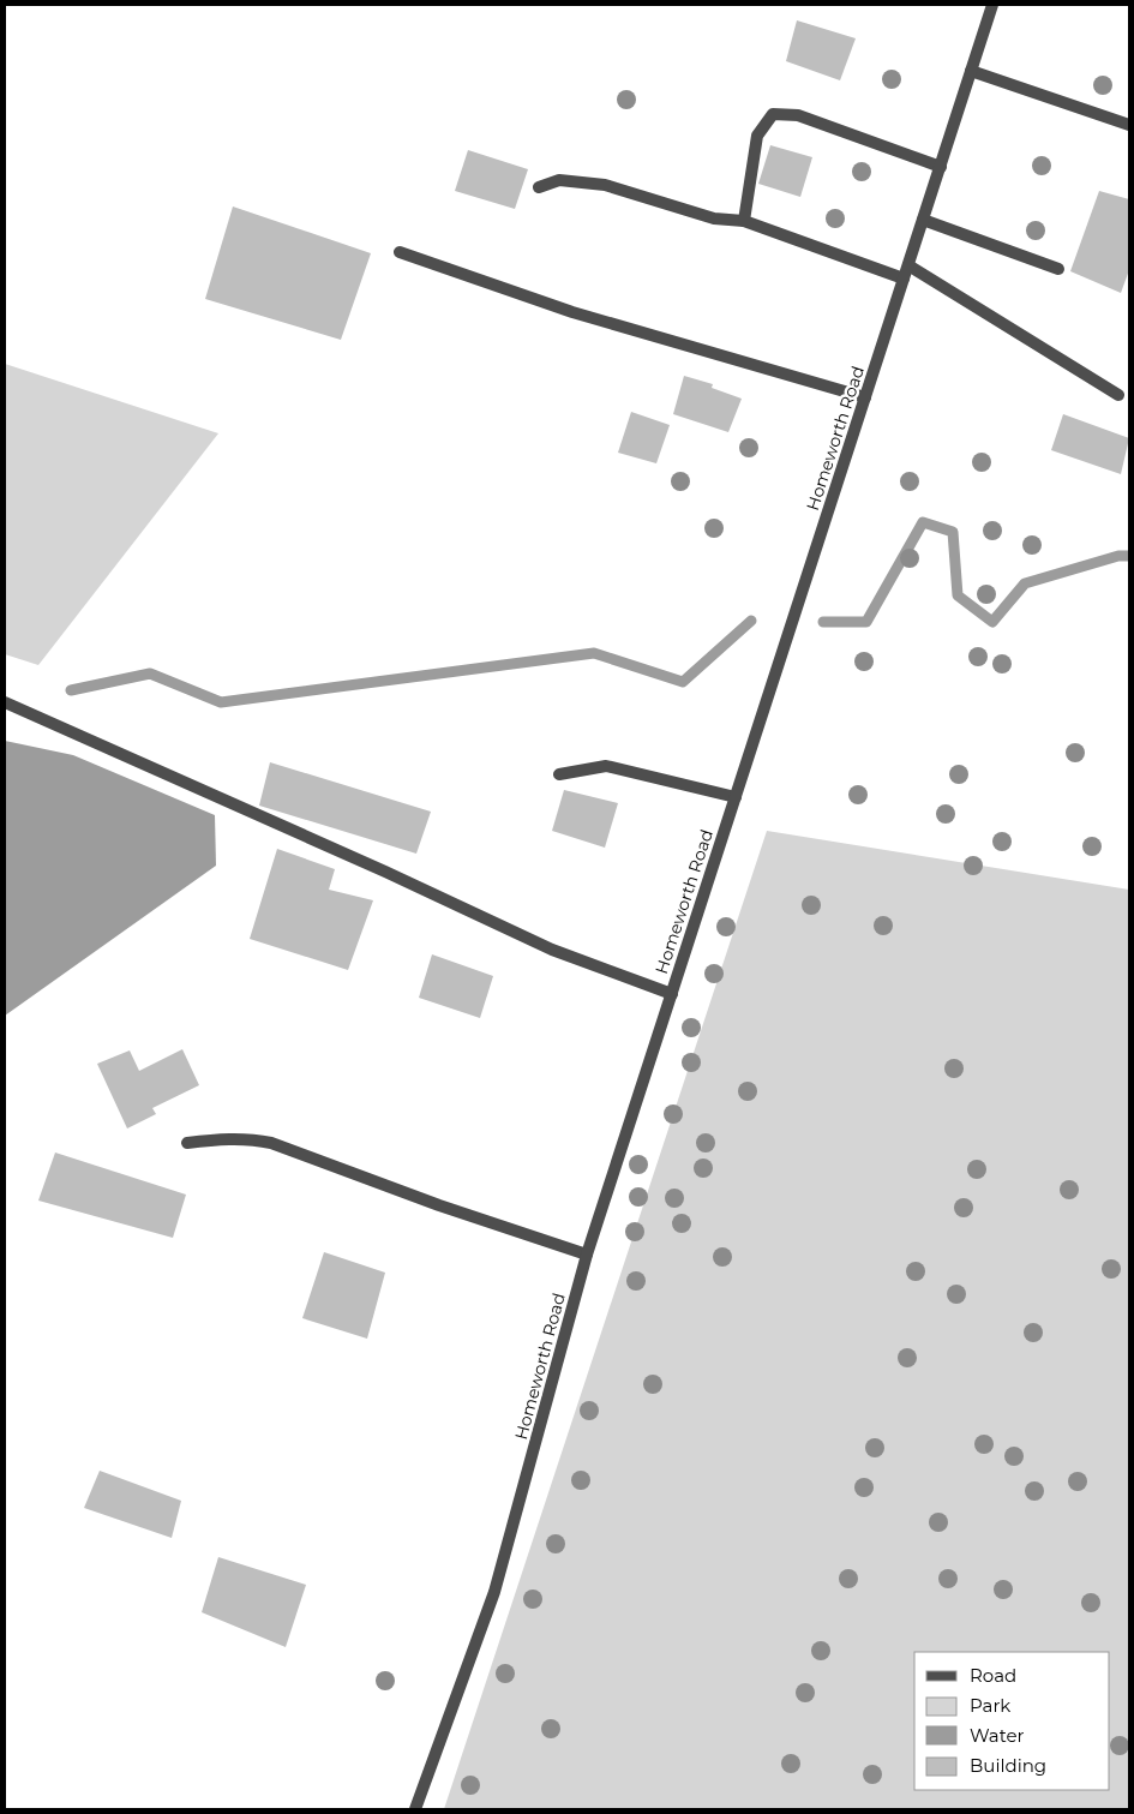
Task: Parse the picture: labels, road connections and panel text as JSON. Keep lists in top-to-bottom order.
{
  "streets": {
    "street": ["Homeworth Road"]
  },
  "legend": [
    "Road",
    "Park",
    "Water",
    "Building"
  ]
}
